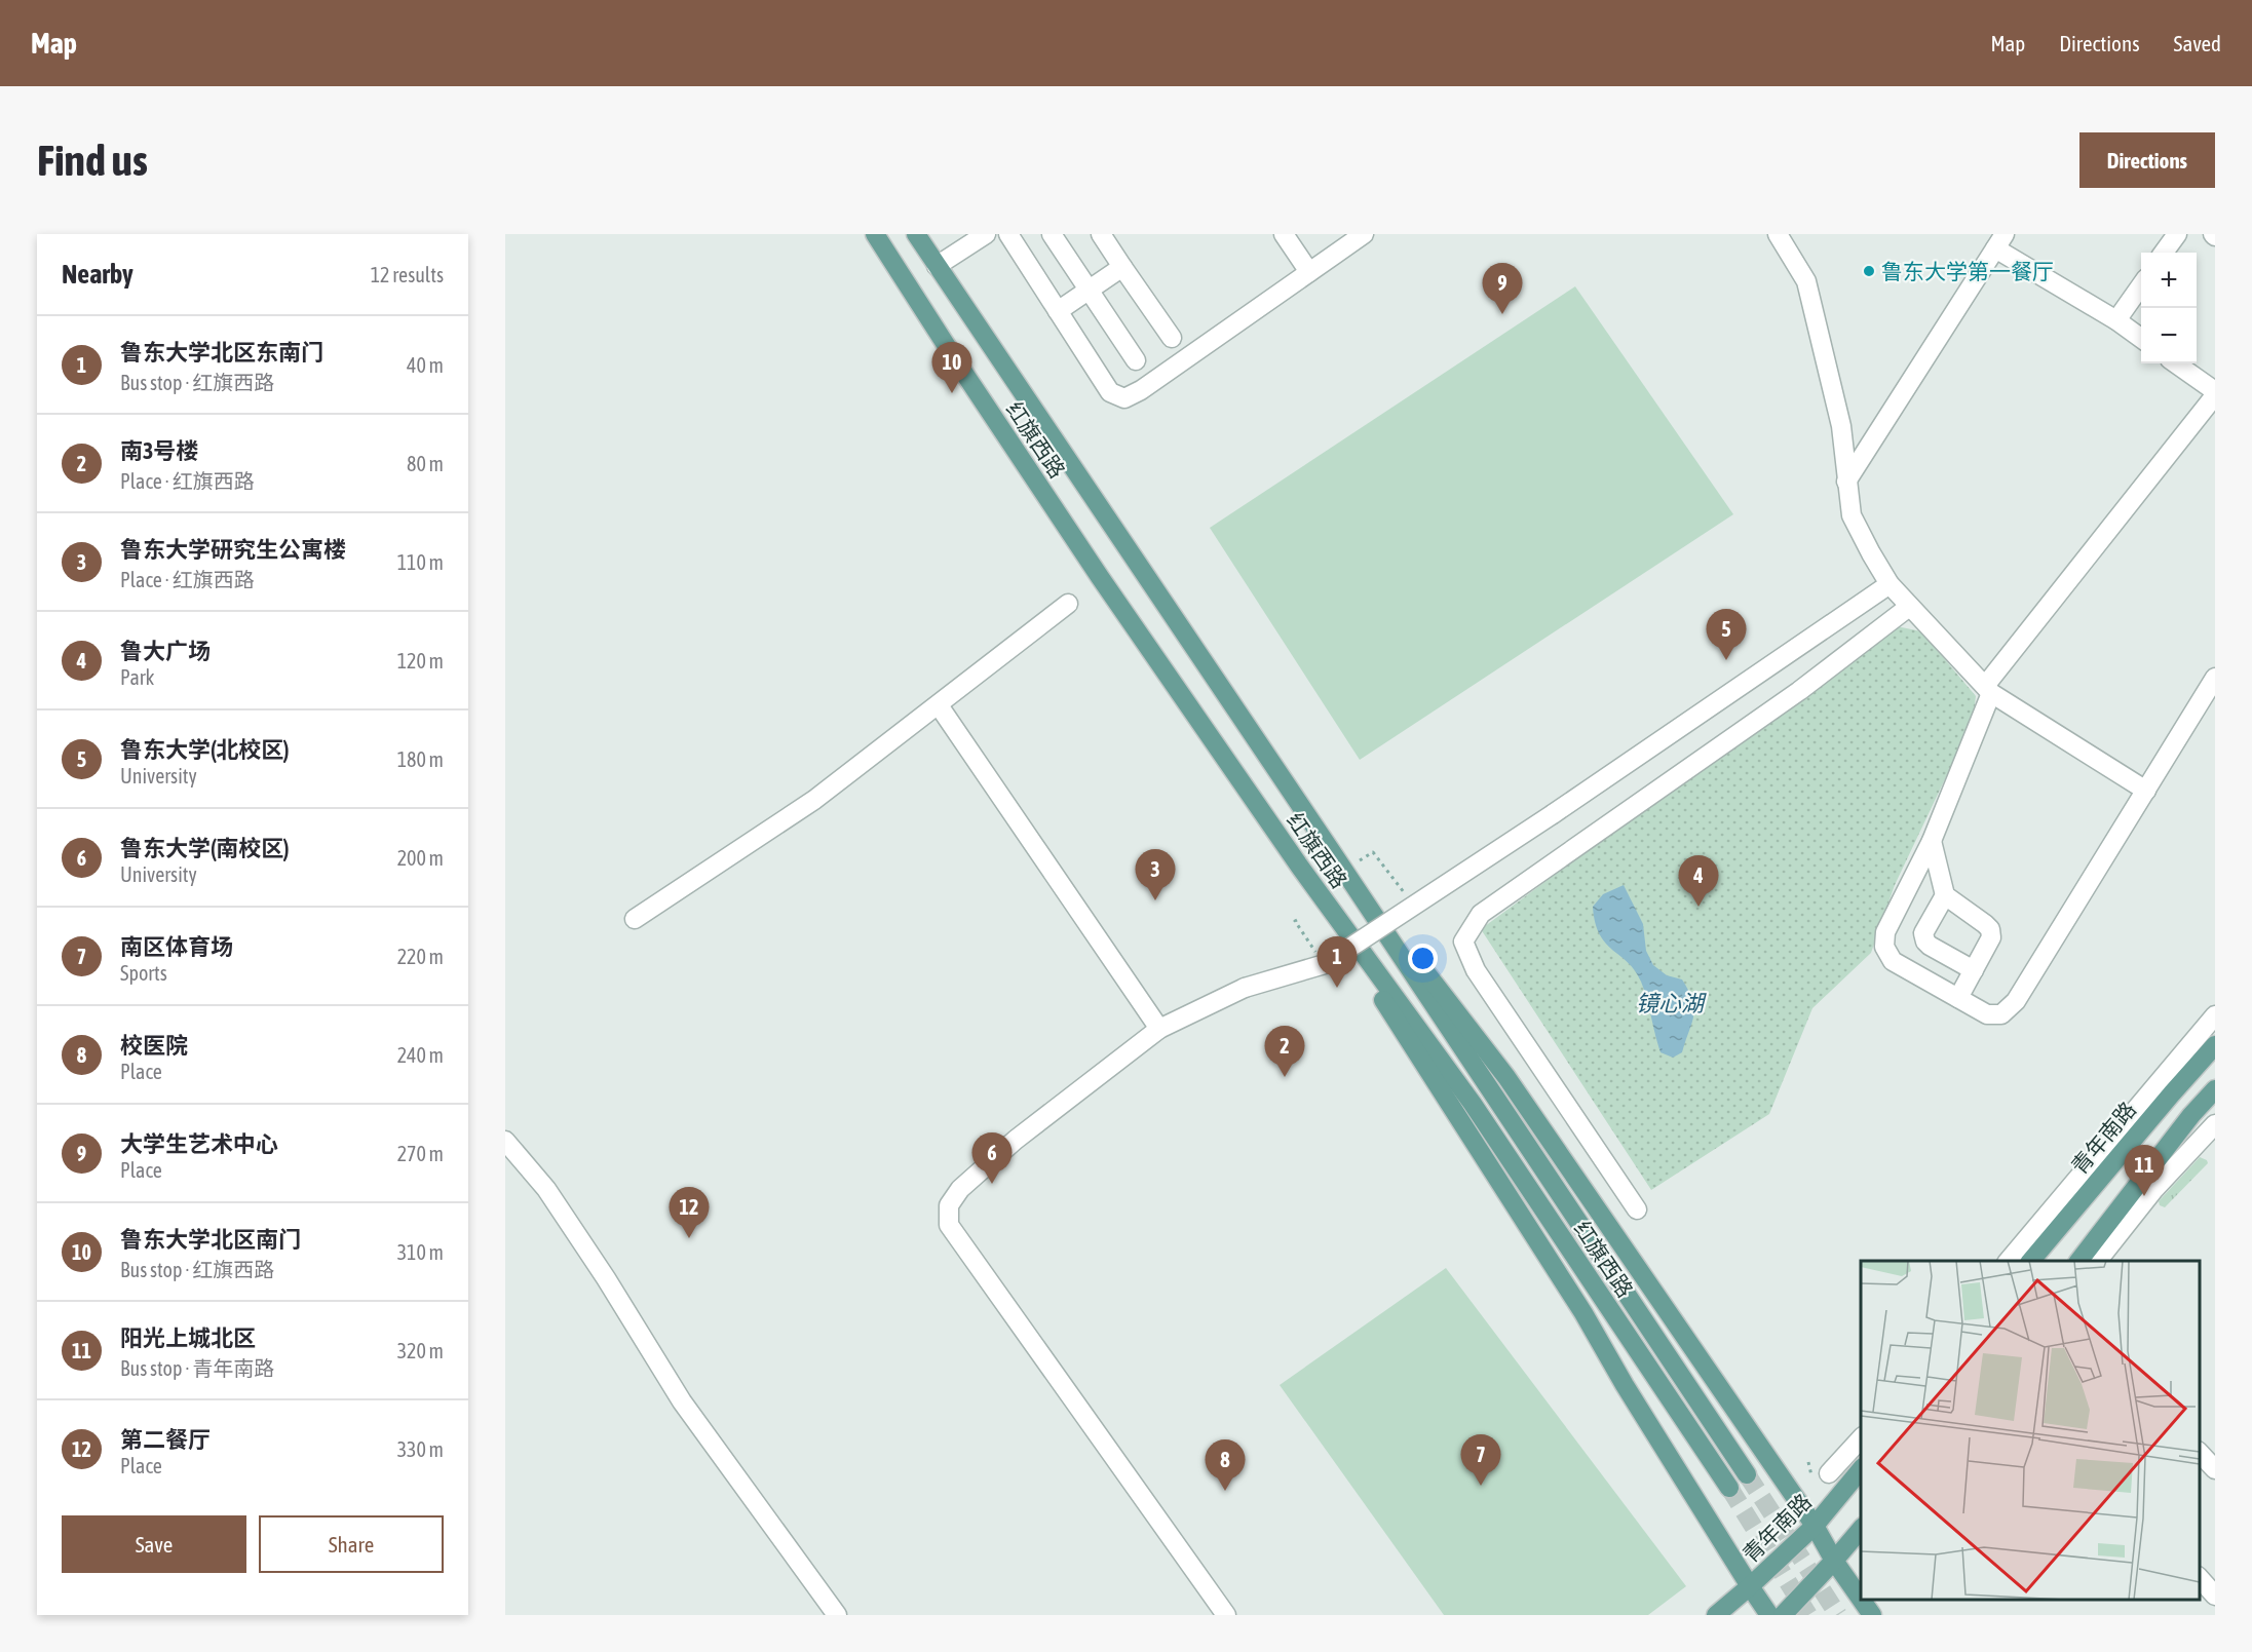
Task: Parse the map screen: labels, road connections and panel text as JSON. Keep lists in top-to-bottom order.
{
  "streets": {
    "main road": ["红旗西路", "青年南路"]
  },
  "water": ["镜心湖"],
  "places": ["鲁东大学第一餐厅"],
  "page": {
    "header": "Map",
    "nav": ["Map", "Directions", "Saved"],
    "buttons": [
      "Directions",
      ["Save", "Share"]
    ],
    "title": "Find us",
    "heading": ["Nearby", "12 results"],
    "map_buttons": ["+", "−"],
    "pins": [
      "9",
      "10",
      "5",
      "3",
      "4",
      "1",
      "2",
      "6",
      "11",
      "12",
      "7",
      "8"
    ],
    "list": [
      {
        "mark": "1",
        "name": "鲁东大学北区东南门",
        "note": "Bus stop · 红旗西路",
        "value": "40 m"
      },
      {
        "mark": "2",
        "name": "南3号楼",
        "note": "Place · 红旗西路",
        "value": "80 m"
      },
      {
        "mark": "3",
        "name": "鲁东大学研究生公寓楼",
        "note": "Place · 红旗西路",
        "value": "110 m"
      },
      {
        "mark": "4",
        "name": "鲁大广场",
        "note": "Park",
        "value": "120 m"
      },
      {
        "mark": "5",
        "name": "鲁东大学(北校区)",
        "note": "University",
        "value": "180 m"
      },
      {
        "mark": "6",
        "name": "鲁东大学(南校区)",
        "note": "University",
        "value": "200 m"
      },
      {
        "mark": "7",
        "name": "南区体育场",
        "note": "Sports",
        "value": "220 m"
      },
      {
        "mark": "8",
        "name": "校医院",
        "note": "Place",
        "value": "240 m"
      },
      {
        "mark": "9",
        "name": "大学生艺术中心",
        "note": "Place",
        "value": "270 m"
      },
      {
        "mark": "10",
        "name": "鲁东大学北区南门",
        "note": "Bus stop · 红旗西路",
        "value": "310 m"
      },
      {
        "mark": "11",
        "name": "阳光上城北区",
        "note": "Bus stop · 青年南路",
        "value": "320 m"
      },
      {
        "mark": "12",
        "name": "第二餐厅",
        "note": "Place",
        "value": "330 m"
      }
    ]
  }
}
